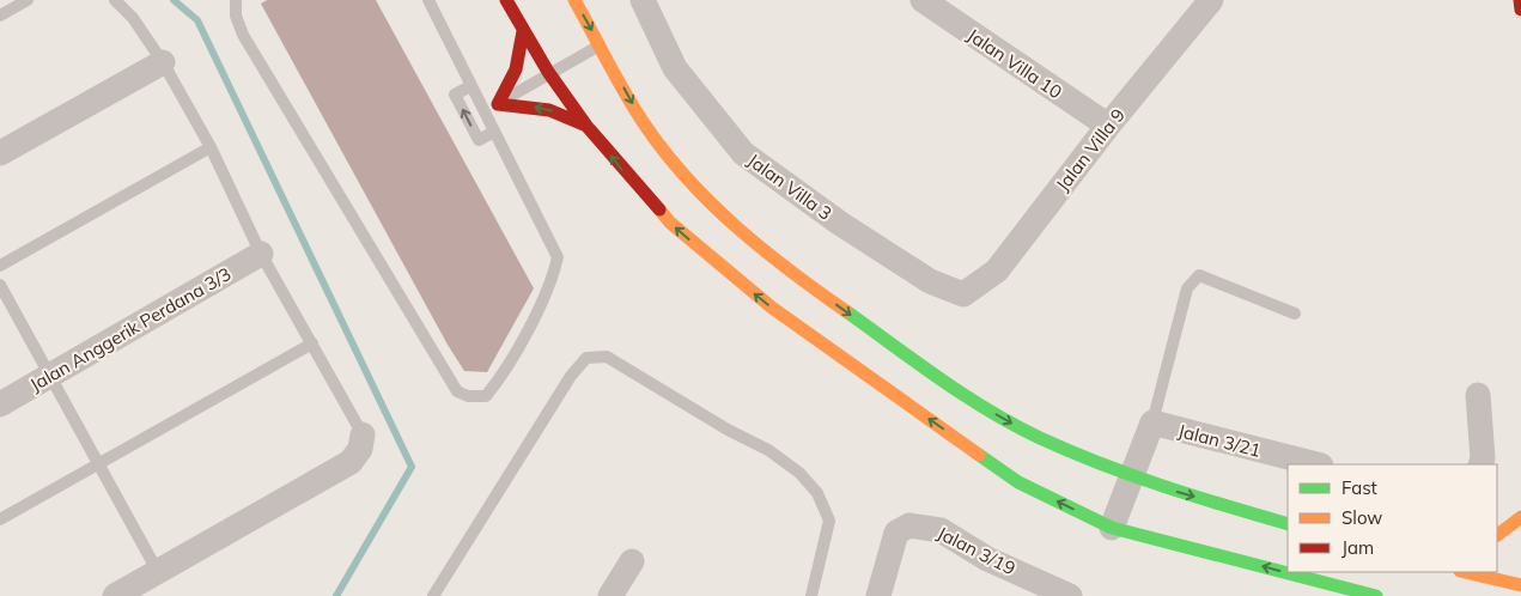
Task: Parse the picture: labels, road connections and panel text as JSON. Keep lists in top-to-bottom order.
{
  "streets": {
    "street": [
      "Jalan Villa 10",
      "Jalan Villa 9",
      "Jalan Villa 3",
      "Jalan Anggerik Perdana 3/3",
      "Jalan 3/21",
      "Jalan 3/19"
    ]
  },
  "crossings": [
    ["Jalan Villa 10", "Jalan Villa 9"],
    ["Jalan Villa 9", "Jalan Villa 3"]
  ],
  "legend": ["Fast", "Slow", "Jam"]
}
